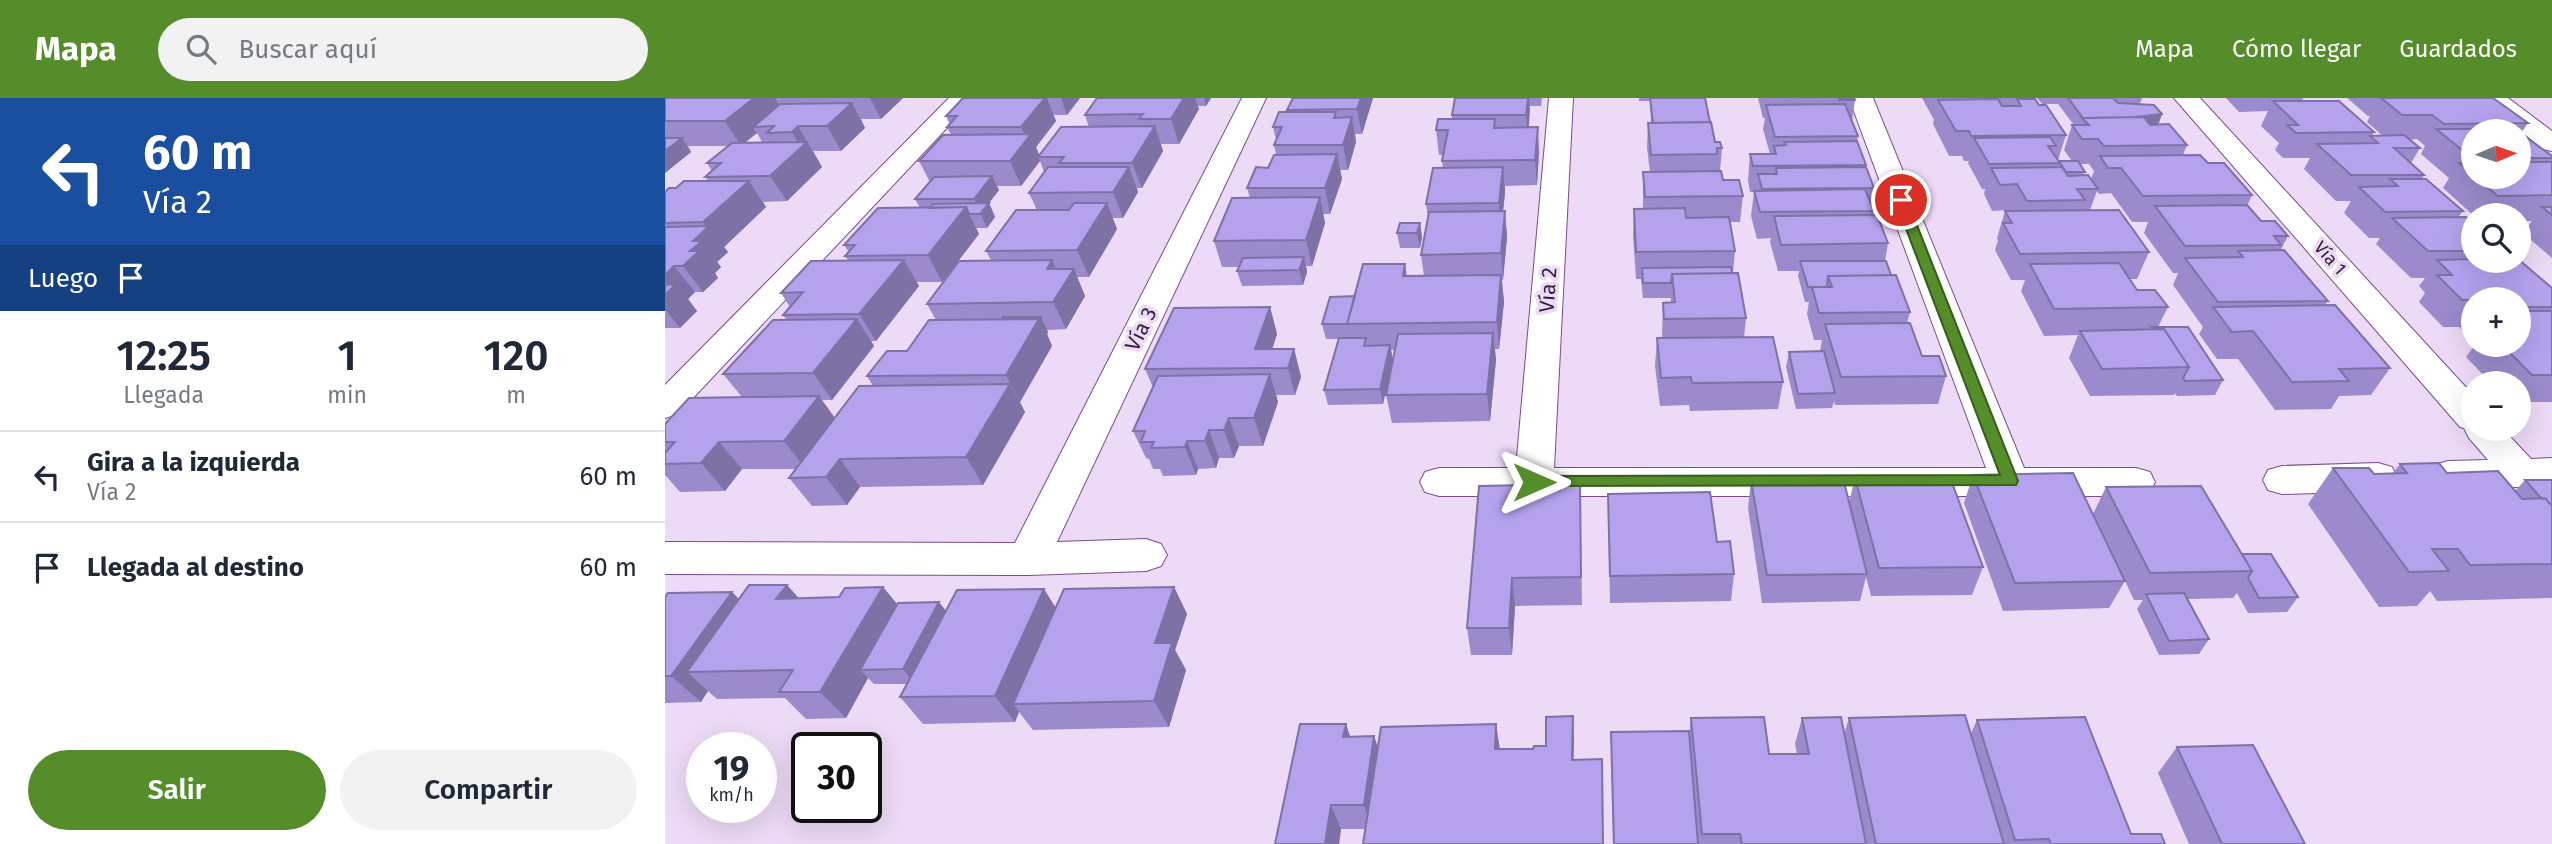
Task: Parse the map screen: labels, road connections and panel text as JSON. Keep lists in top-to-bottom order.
{
  "streets": {
    "street": ["Vía 1", "Vía 2", "Vía 3"]
  },
  "north": "right",
  "page": {
    "header": "Mapa",
    "search": "Buscar aquí",
    "nav": ["Mapa", "Cómo llegar", "Guardados"],
    "turn": ["60 m", "Vía 2"],
    "map_buttons": ["+", "−"],
    "then": "Luego",
    "eta": [
      "12:25",
      "Llegada",
      "1",
      "min",
      "120",
      "m"
    ],
    "list": [
      {
        "name": "Gira a la izquierda",
        "note": "Vía 2",
        "value": "60 m"
      },
      {
        "name": "Llegada al destino",
        "value": "60 m"
      }
    ],
    "speed": "19 km/h",
    "limit": "30",
    "buttons": ["Salir", "Compartir"]
  }
}
